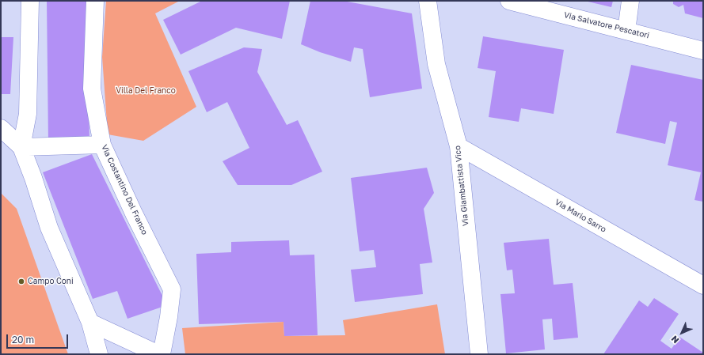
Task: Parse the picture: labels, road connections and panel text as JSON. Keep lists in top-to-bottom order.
{
  "streets": {
    "street": [
      "Via Salvatore Pescatori",
      "Via Giambattista Vico",
      "Via Costantino Del Franco",
      "Via Mario Sarro"
    ]
  },
  "crossings": [
    ["Via Giambattista Vico", "Via Mario Sarro"]
  ],
  "parks": ["Villa Del Franco"],
  "places": ["Campo Coni"],
  "scale_bar": "20 m",
  "north": "bottom left"
}
